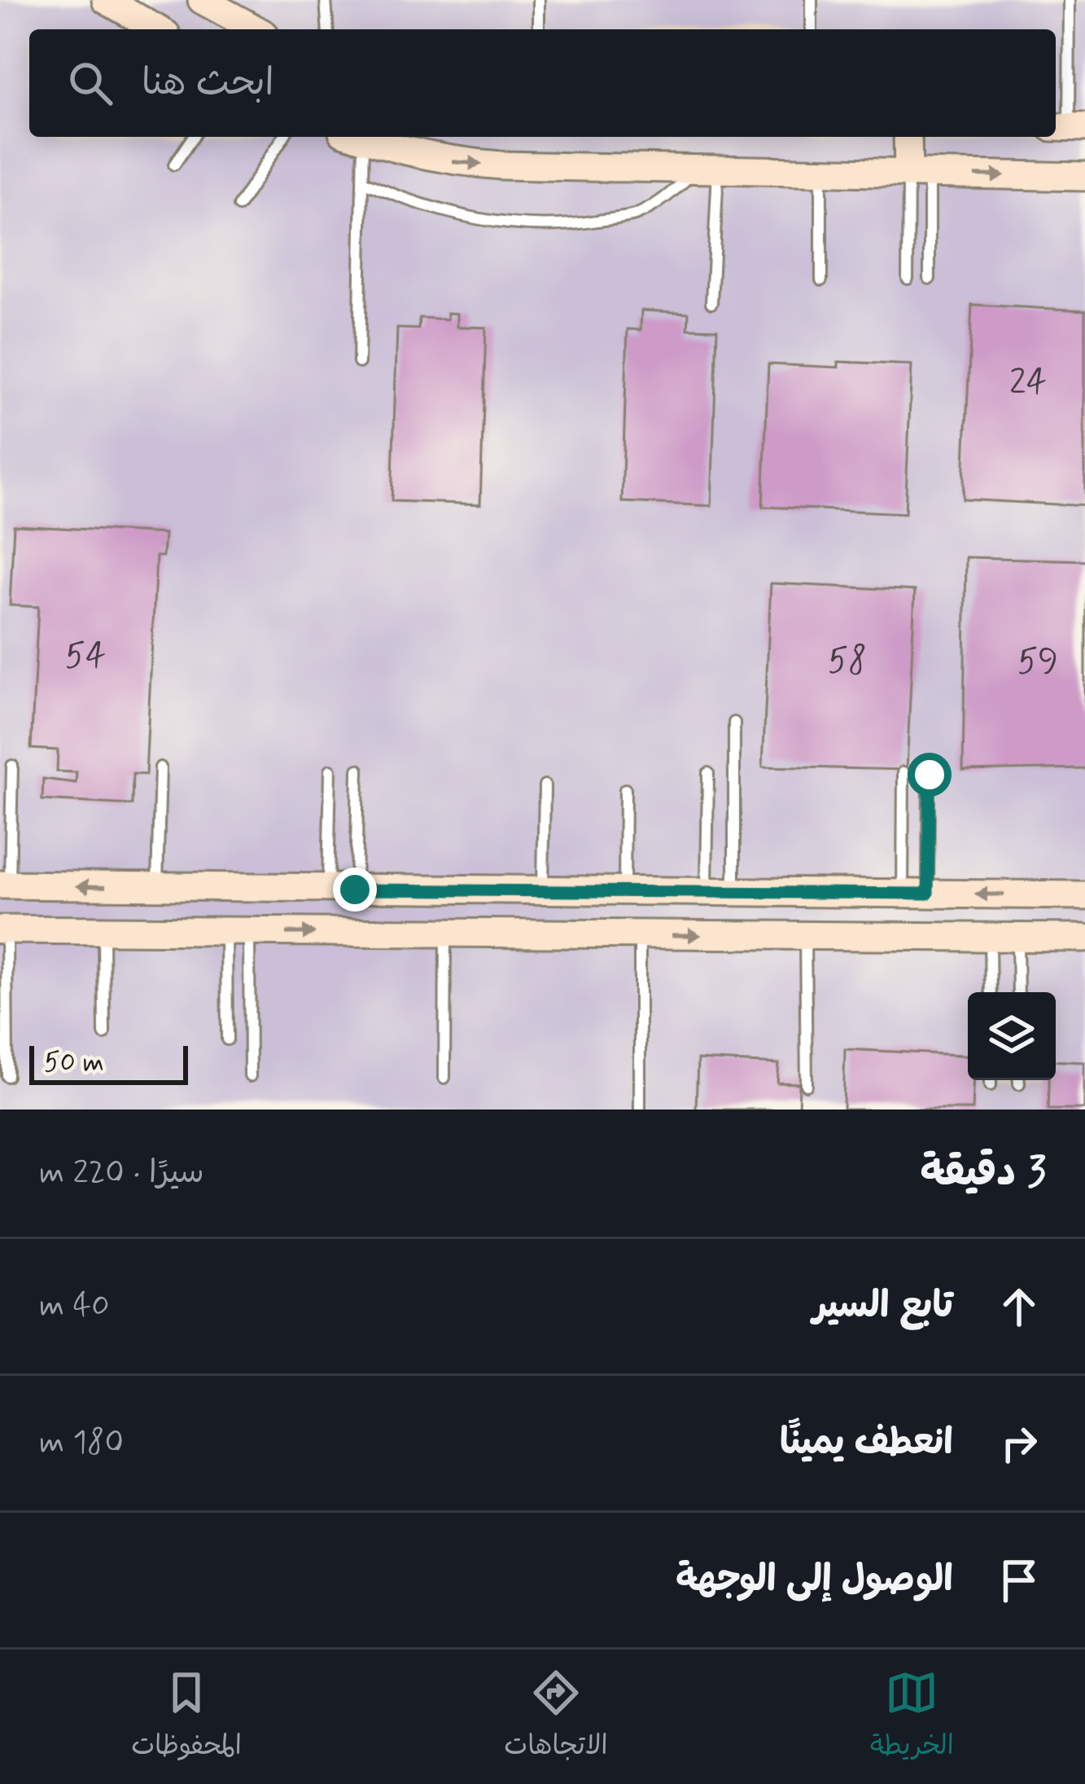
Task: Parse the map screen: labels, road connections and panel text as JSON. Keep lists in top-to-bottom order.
{
  "house_numbers": [
    "24",
    "54",
    "58",
    "59"
  ],
  "scale_bar": "50 m",
  "page": {
    "search": "ابحث هنا",
    "scale": "50 m",
    "heading": ["3 دقيقة", "سيرًا · 220 m"],
    "list": [
      ["تابع السير", "40 m"],
      ["انعطف يمينًا", "180 m"],
      "الوصول إلى الوجهة"
    ],
    "nav": ["الخريطة", "الاتجاهات", "المحفوظات"]
  }
}
